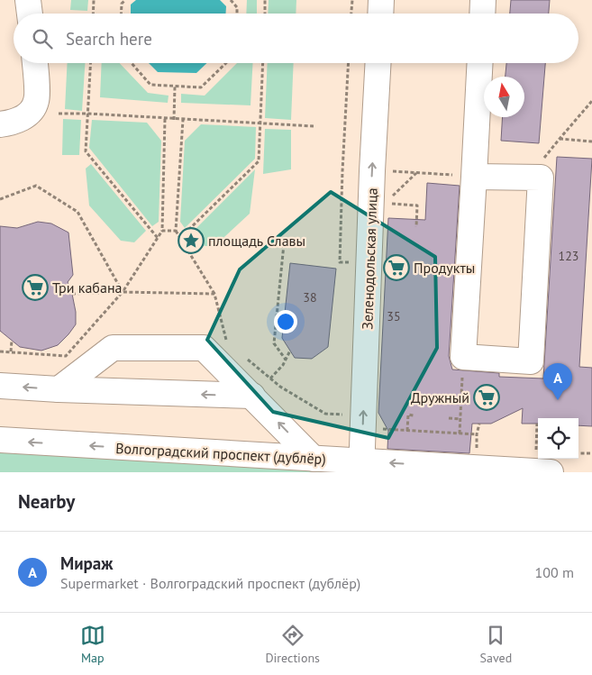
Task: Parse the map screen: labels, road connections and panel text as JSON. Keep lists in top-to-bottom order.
{
  "streets": {
    "street": ["Зеленодольская улица", "Волгоградский проспект (дублёр)"]
  },
  "crossings": [
    ["Зеленодольская улица", "Волгоградский проспект (дублёр)"]
  ],
  "places": {
    "place": ["площадь Славы"],
    "supermarket": ["Продукты", "Три кабана", "Дружный"]
  },
  "house_numbers": ["123", "38", "35"],
  "north": "top",
  "page": {
    "search": "Search here",
    "pins": "A",
    "heading": "Nearby",
    "list": [
      {
        "mark": "A",
        "name": "Мираж",
        "note": "Supermarket · Волгоградский проспект (дублёр)",
        "value": "100 m"
      }
    ],
    "nav": ["Map", "Directions", "Saved"]
  }
}
